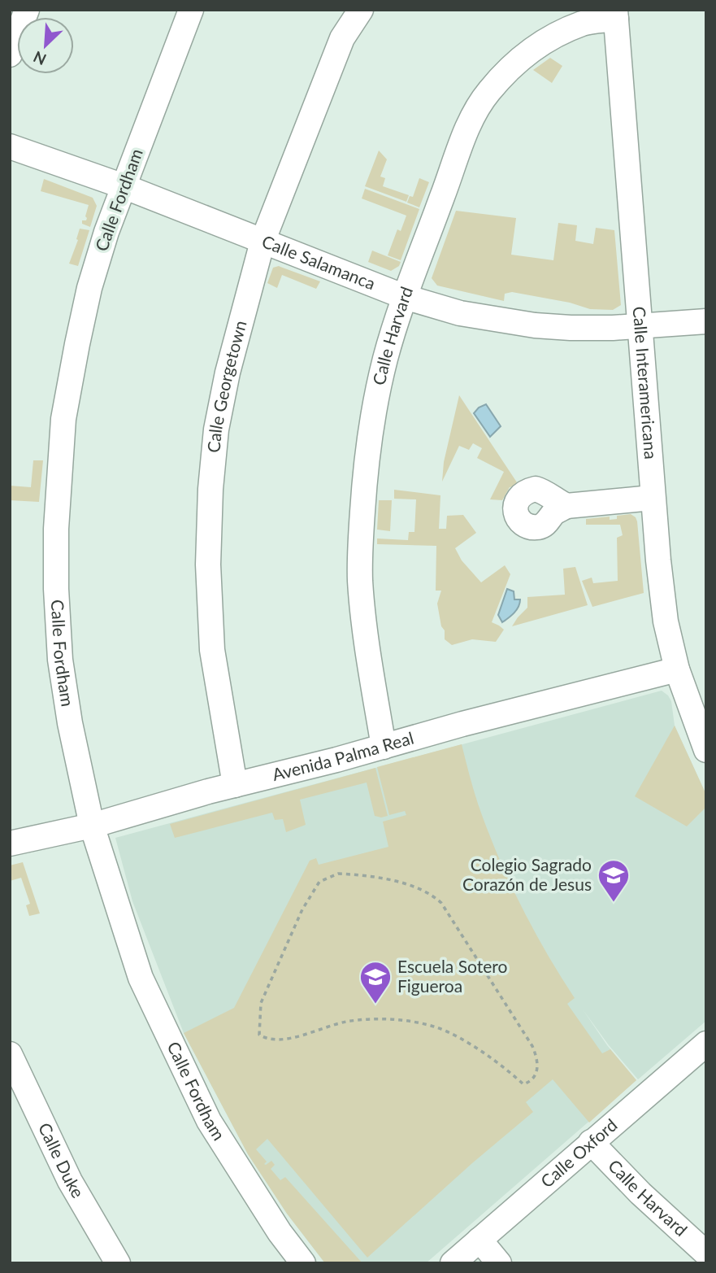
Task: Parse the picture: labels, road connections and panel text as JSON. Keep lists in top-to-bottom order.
{
  "streets": {
    "street": [
      "Calle Fordham",
      "Calle Salamanca",
      "Calle Harvard",
      "Calle Interamericana",
      "Calle Georgetown",
      "Avenida Palma Real",
      "Calle Oxford",
      "Calle Duke"
    ]
  },
  "crossings": [
    ["Calle Fordham", "Calle Salamanca"],
    ["Calle Fordham", "Avenida Palma Real"],
    ["Calle Salamanca", "Calle Harvard"],
    ["Calle Salamanca", "Calle Interamericana"],
    ["Calle Salamanca", "Calle Georgetown"],
    ["Calle Harvard", "Calle Interamericana"],
    ["Calle Harvard", "Avenida Palma Real"],
    ["Calle Harvard", "Calle Oxford"],
    ["Calle Interamericana", "Avenida Palma Real"],
    ["Calle Georgetown", "Avenida Palma Real"]
  ],
  "places": {
    "school or university": ["Colegio Sagrado Corazón de Jesus", "Escuela Sotero Figueroa"]
  },
  "north": "bottom left"
}
